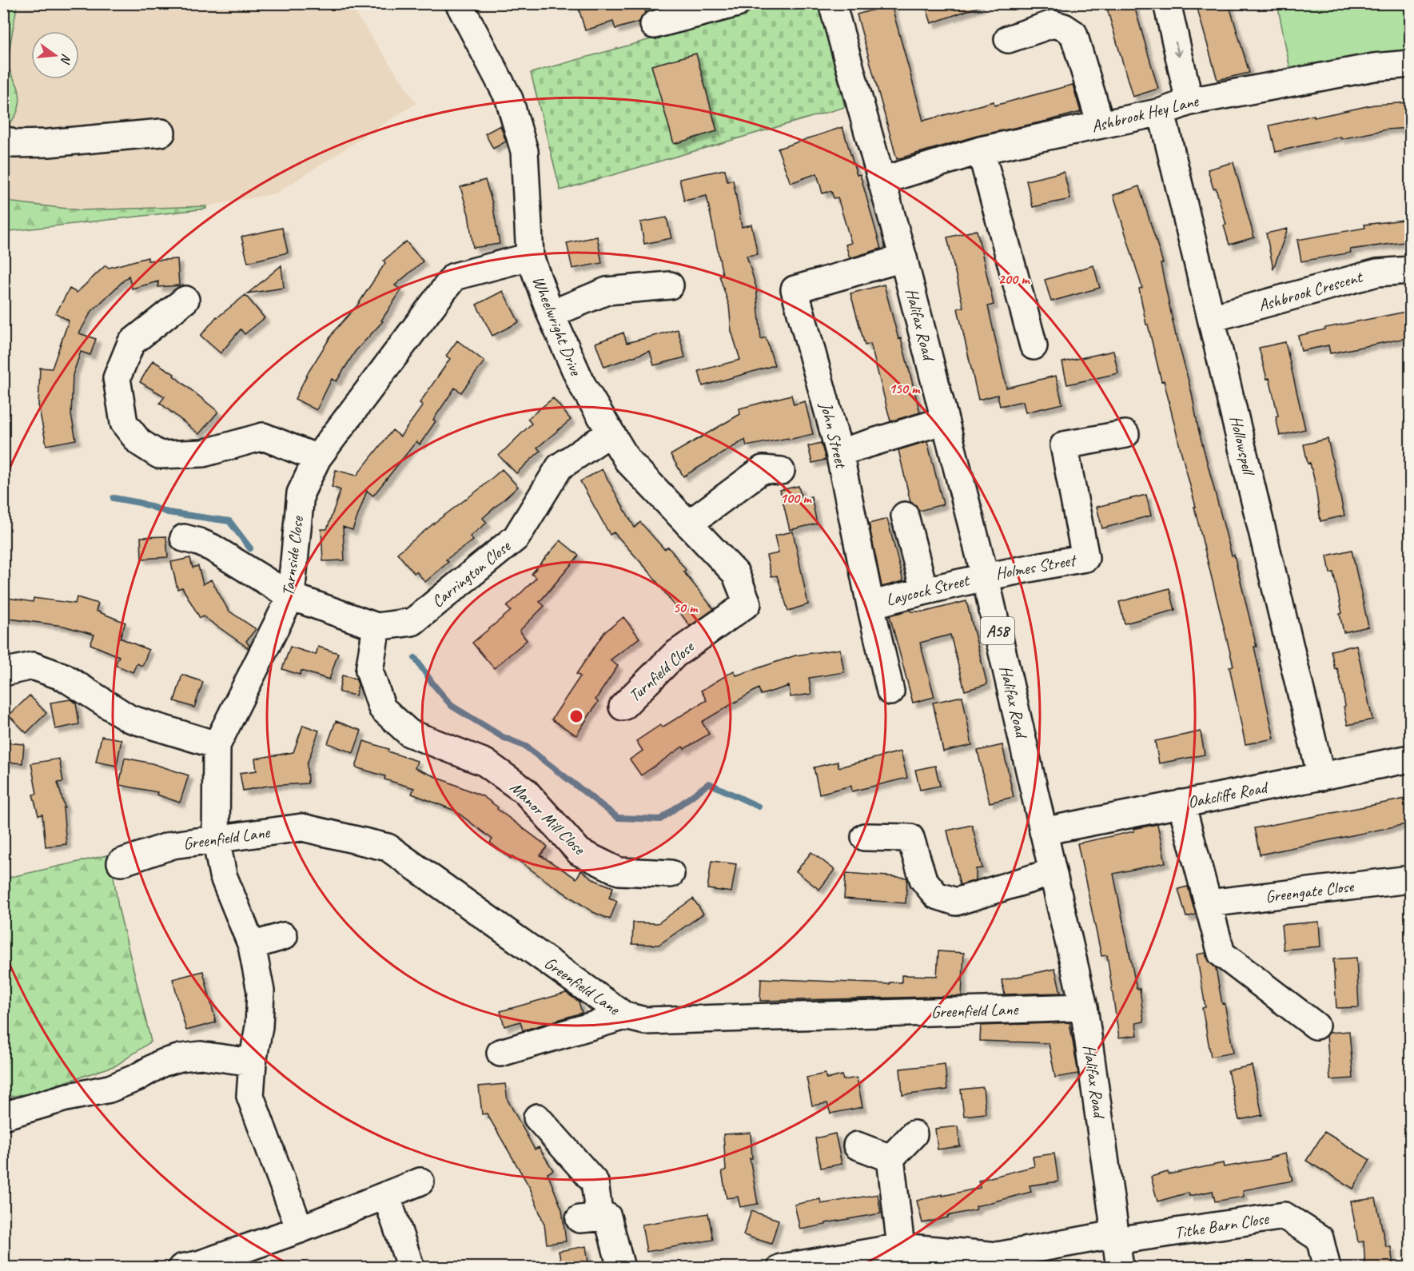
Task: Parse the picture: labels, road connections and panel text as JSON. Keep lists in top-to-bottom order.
{
  "streets": {
    "main road": [
      "Ashbrook Hey Lane",
      "Ashbrook Crescent",
      "Halifax Road",
      "Wheelwright Drive",
      "John Street",
      "Hollowspell",
      "Tarnside Close",
      "Holmes Street",
      "Carrington Close",
      "Laycock Street",
      "A58",
      "Turnfield Close",
      "Oakcliffe Road",
      "Manor Mill Close",
      "Greenfield Lane",
      "Greengate Close",
      "Tithe Barn Close"
    ]
  },
  "crossings": [
    ["Ashbrook Hey Lane", "Halifax Road"],
    ["Ashbrook Hey Lane", "Hollowspell"],
    ["Ashbrook Crescent", "Hollowspell"],
    ["Halifax Road", "John Street"],
    ["Halifax Road", "Holmes Street"],
    ["Halifax Road", "Laycock Street"],
    ["Halifax Road", "Oakcliffe Road"],
    ["Halifax Road", "Greenfield Lane"],
    ["Halifax Road", "Tithe Barn Close"],
    ["Wheelwright Drive", "Tarnside Close"],
    ["Wheelwright Drive", "Carrington Close"],
    ["Wheelwright Drive", "Turnfield Close"],
    ["John Street", "Laycock Street"],
    ["Hollowspell", "Oakcliffe Road"],
    ["Tarnside Close", "Carrington Close"],
    ["Holmes Street", "Laycock Street"],
    ["Carrington Close", "Manor Mill Close"]
  ],
  "north": "right",
  "rings": [
    "200 m",
    "150 m",
    "100 m",
    "50 m"
  ]
}
